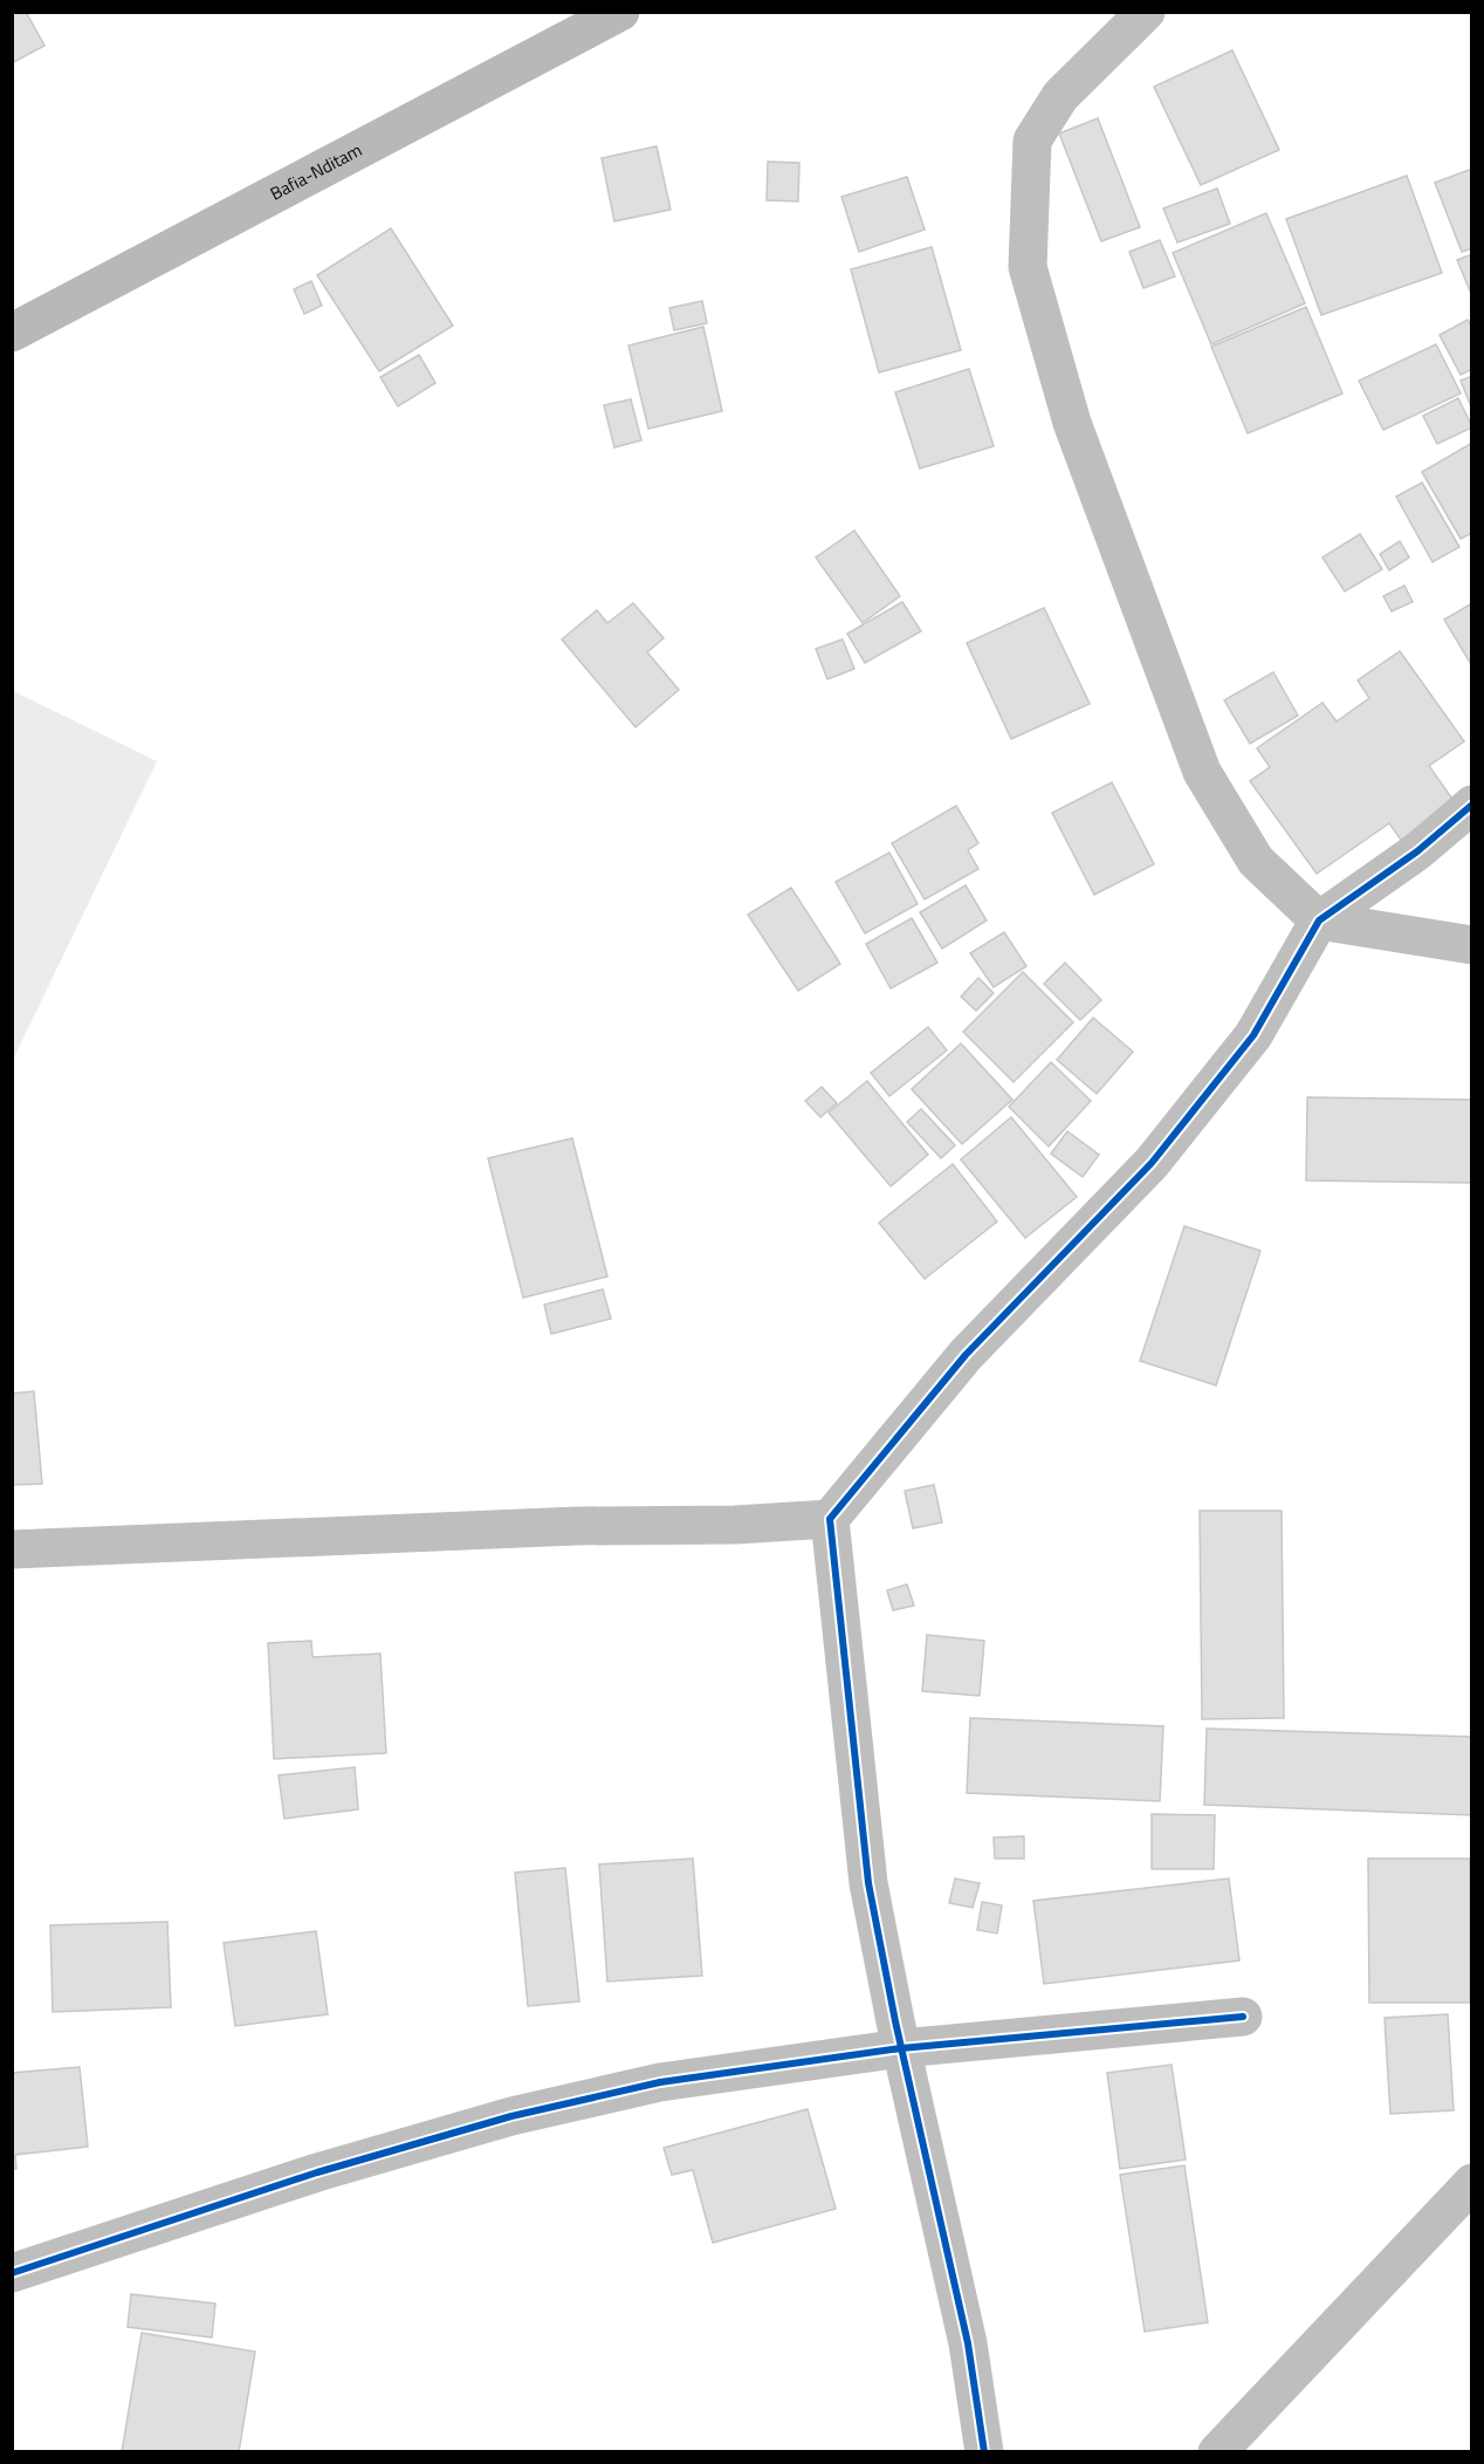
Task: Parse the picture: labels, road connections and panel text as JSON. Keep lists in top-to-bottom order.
{
  "streets": {
    "main road": ["Bafia-Nditam"]
  }
}
